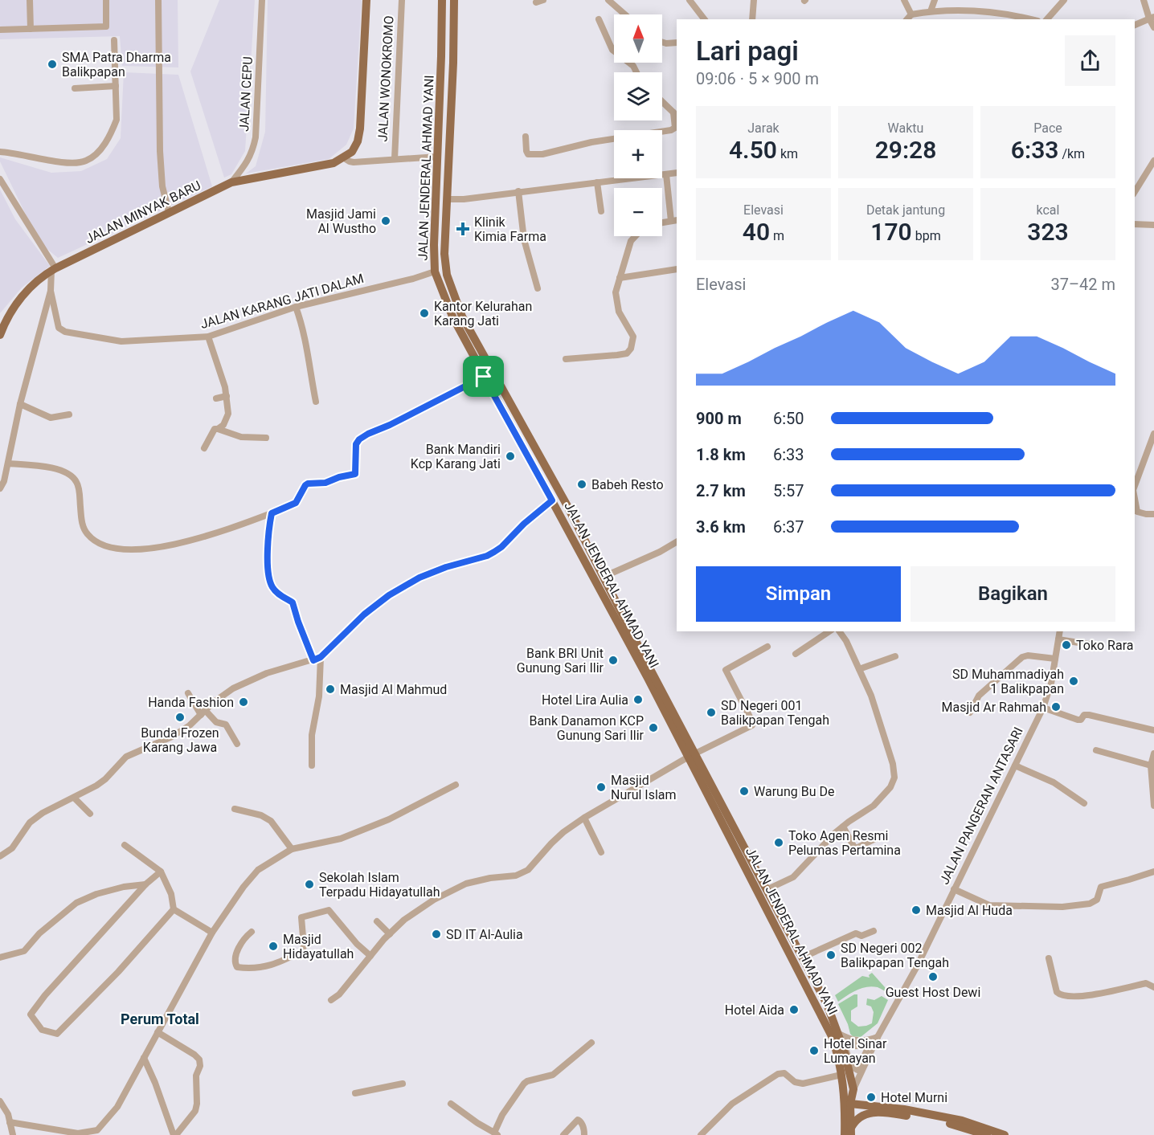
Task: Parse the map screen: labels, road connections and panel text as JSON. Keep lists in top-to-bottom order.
{
  "streets": {
    "main road": ["JALAN JENDERAL AHMAD YANI", "JALAN MINYAK BARU"],
    "street": [
      "JALAN WONOKROMO",
      "JALAN CEPU",
      "JALAN KARANG JATI DALAM",
      "JALAN PANGERAN ANTASARI"
    ]
  },
  "crossings": [
    ["JALAN CEPU", "JALAN MINYAK BARU"],
    ["JALAN JENDERAL AHMAD YANI", "JALAN KARANG JATI DALAM"],
    ["JALAN JENDERAL AHMAD YANI", "JALAN PANGERAN ANTASARI"]
  ],
  "districts": ["Perum Total"],
  "places": {
    "other": [
      "SMA Patra Dharma Balikpapan",
      "Masjid Jami Al Wustho",
      "Kantor Kelurahan Karang Jati",
      "Bank Mandiri Kcp Karang Jati",
      "Babeh Resto",
      "Toko Rara",
      "Bank BRI Unit Gunung Sari Ilir",
      "SD Muhammadiyah 1 Balikpapan",
      "Masjid Al Mahmud",
      "Hotel Lira Aulia",
      "Handa Fashion",
      "Masjid Ar Rahmah",
      "SD Negeri 001 Balikpapan Tengah",
      "Bunda Frozen Karang Jawa",
      "Bank Danamon KCP Gunung Sari Ilir",
      "Masjid Nurul Islam",
      "Warung Bu De",
      "Toko Agen Resmi Pelumas Pertamina",
      "Sekolah Islam Terpadu Hidayatullah",
      "Masjid Al Huda",
      "SD IT Al-Aulia",
      "Masjid Hidayatullah",
      "SD Negeri 002 Balikpapan Tengah",
      "Guest Host Dewi",
      "Hotel Aida",
      "Hotel Sinar Lumayan",
      "Hotel Murni"
    ],
    "health": ["Klinik Kimia Farma"]
  },
  "north": "top",
  "page": {
    "map_buttons": ["+", "−"],
    "heading": ["Lari pagi", "09:06 · 5 × 900 m"],
    "stats": [
      ["Jarak", "4.50 km"],
      ["Waktu", "29:28"],
      ["Pace", "6:33 /km"],
      ["Elevasi", "40 m"],
      ["Detak jantung", "170 bpm"],
      ["kcal", "323"]
    ],
    "chart": ["Elevasi", "37–42 m"],
    "list": [
      {
        "name": "900 m",
        "note": "6:50"
      },
      {
        "name": "1.8 km",
        "note": "6:33"
      },
      {
        "name": "2.7 km",
        "note": "5:57"
      },
      {
        "name": "3.6 km",
        "note": "6:37"
      }
    ],
    "buttons": ["Simpan", "Bagikan"]
  }
}
